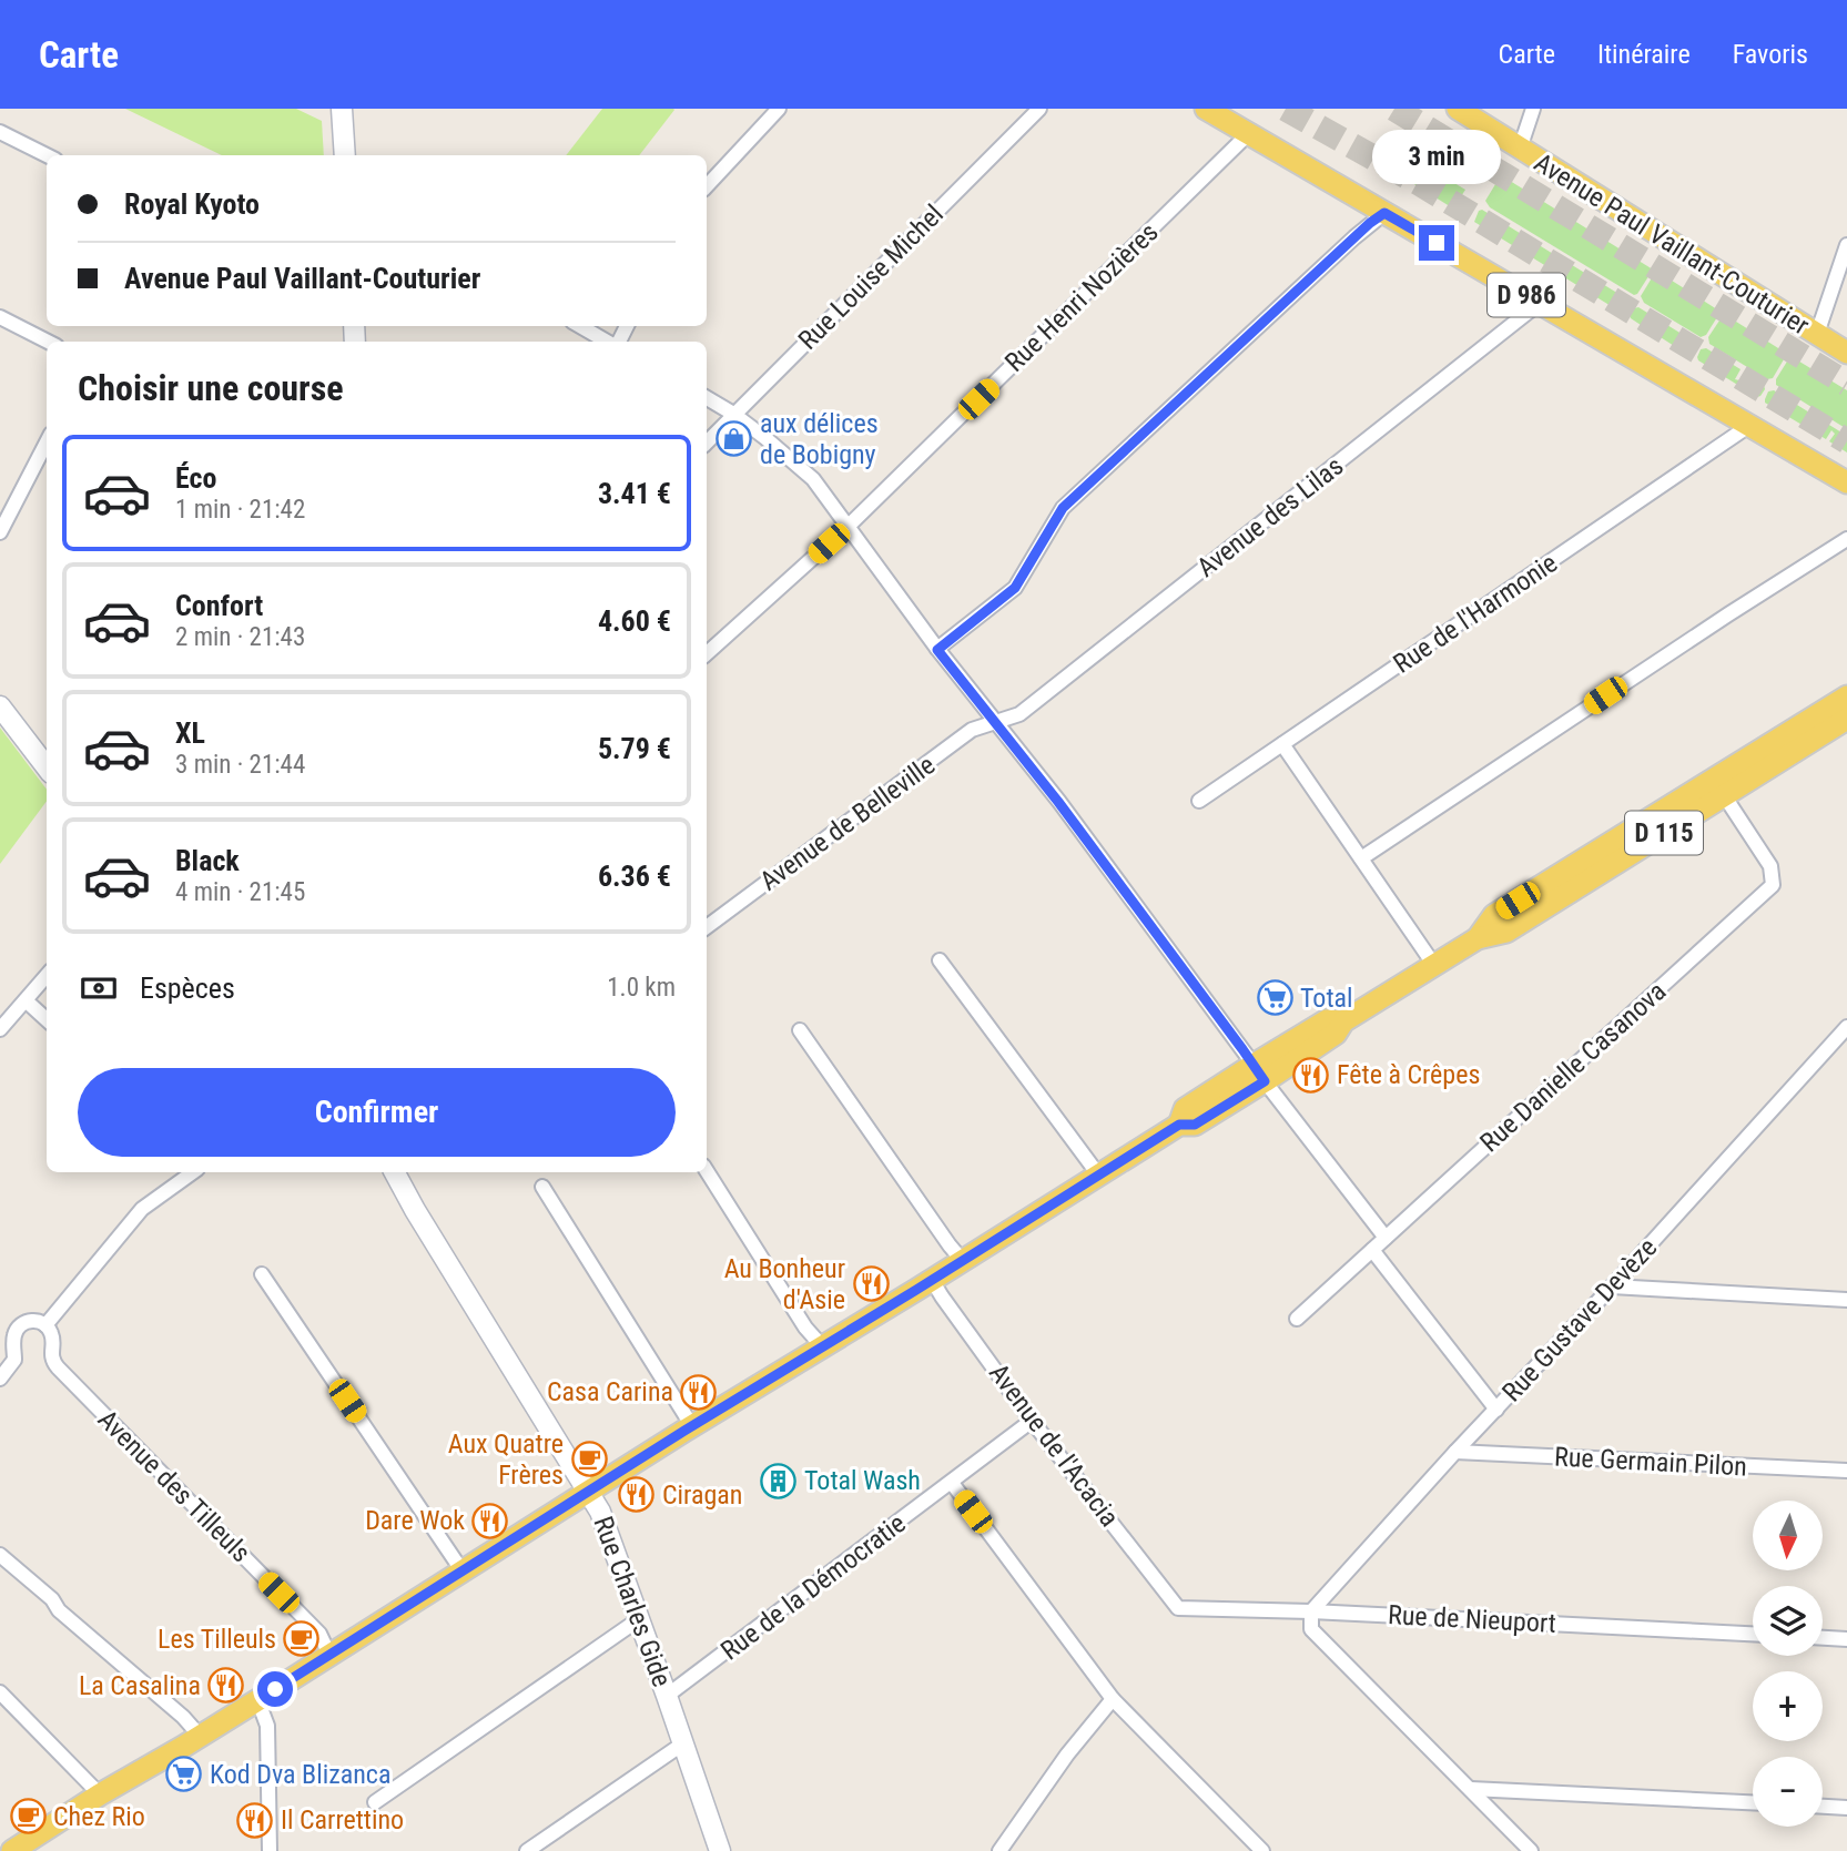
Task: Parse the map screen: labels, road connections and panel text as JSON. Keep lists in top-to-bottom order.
{
  "streets": {
    "main road": ["Avenue Paul Vaillant-Couturier", "D 986", "D 115"],
    "street": [
      "Rue Louise Michel",
      "Rue Henri Nozières",
      "Avenue des Lilas",
      "Rue de l'Harmonie",
      "Avenue de Belleville",
      "Rue Danielle Casanova",
      "Rue Gustave Devèze",
      "Avenue de l'Acacia",
      "Rue Germain Pilon",
      "Avenue des Tilleuls",
      "Rue de la Démocratie",
      "Rue Charles Gide",
      "Rue de Nieuport"
    ]
  },
  "crossings": [
    ["D 986", "Rue Henri Nozières"],
    ["D 986", "Avenue des Lilas"],
    ["D 986", "Rue de l'Harmonie"],
    ["Avenue des Lilas", "Avenue de Belleville"],
    ["D 115", "Rue Danielle Casanova"],
    ["D 115", "Avenue de l'Acacia"],
    ["D 115", "Avenue des Tilleuls"],
    ["D 115", "Rue Charles Gide"],
    ["Rue Gustave Devèze", "Rue Germain Pilon"],
    ["Rue Gustave Devèze", "Rue de Nieuport"],
    ["Avenue de l'Acacia", "Rue de la Démocratie"],
    ["Avenue de l'Acacia", "Rue de Nieuport"],
    ["Rue de la Démocratie", "Rue Charles Gide"]
  ],
  "places": {
    "shop": ["aux délices de Bobigny"],
    "supermarket": ["Total", "Kod Dva Blizanca"],
    "restaurant": [
      "Fête à Crêpes",
      "Au Bonheur d'Asie",
      "Casa Carina",
      "Ciragan",
      "Dare Wok",
      "La Casalina",
      "Il Carrettino"
    ],
    "cafe": ["Aux Quatre Frères", "Les Tilleuls", "Chez Rio"],
    "building": ["Total Wash"]
  },
  "north": "bottom",
  "page": {
    "header": "Carte",
    "nav": ["Carte", "Itinéraire", "Favoris"],
    "bubble": "3 min",
    "banner": ["Royal Kyoto", "Avenue Paul Vaillant-Couturier"],
    "heading": "Choisir une course",
    "list": [
      {
        "name": "Éco",
        "note": "1 min · 21:42",
        "value": "3.41 €"
      },
      {
        "name": "Confort",
        "note": "2 min · 21:43",
        "value": "4.60 €"
      },
      {
        "name": "XL",
        "note": "3 min · 21:44",
        "value": "5.79 €"
      },
      {
        "name": "Black",
        "note": "4 min · 21:45",
        "value": "6.36 €"
      }
    ],
    "pay": ["Espèces", "1.0 km"],
    "buttons": "Confirmer",
    "map_buttons": ["+", "−"]
  }
}
